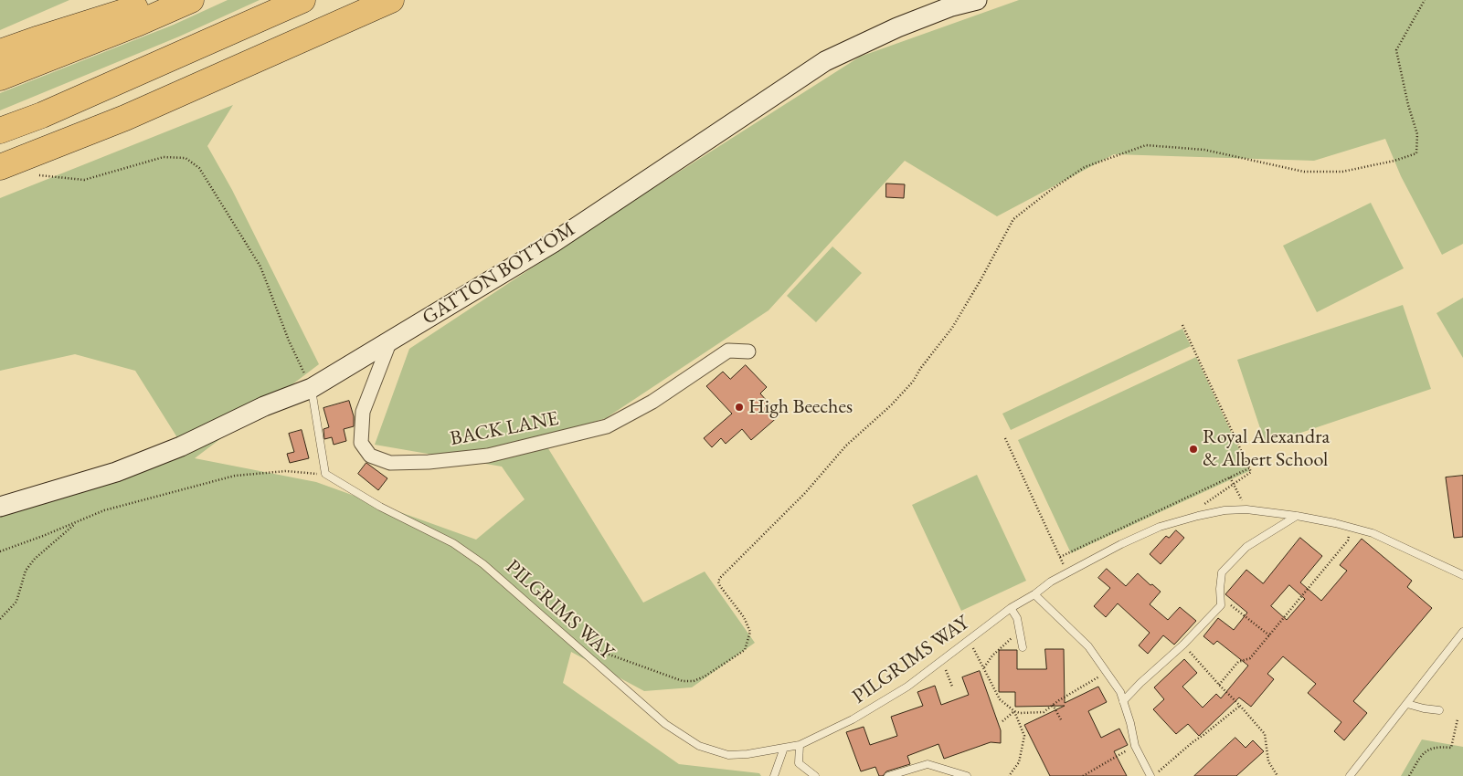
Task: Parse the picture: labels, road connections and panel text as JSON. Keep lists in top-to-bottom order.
{
  "streets": {
    "street": ["GATTON BOTTOM", "BACK LANE"],
    "lane": ["PILGRIMS WAY"]
  },
  "crossings": [
    ["GATTON BOTTOM", "BACK LANE"]
  ],
  "places": ["High Beeches", "Royal Alexandra & Albert School"]
}
